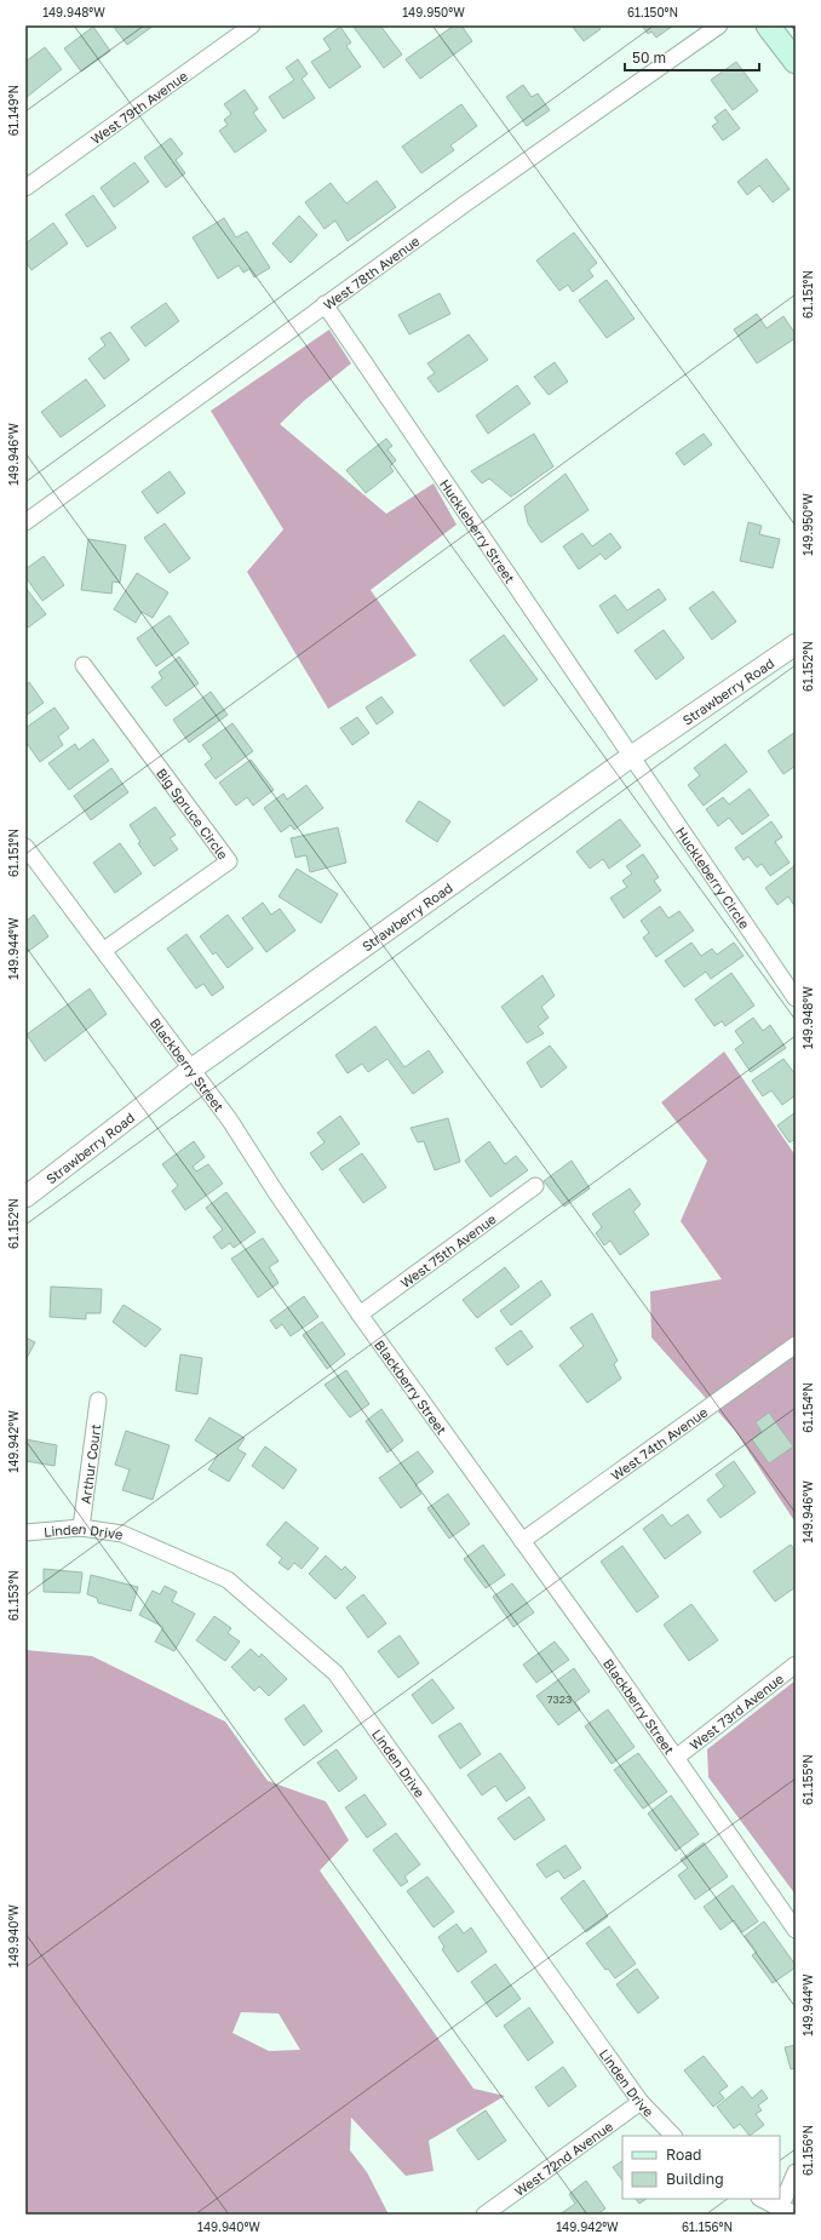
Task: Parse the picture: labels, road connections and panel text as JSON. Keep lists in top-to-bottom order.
{
  "streets": {
    "street": [
      "West 79th Avenue",
      "West 78th Avenue",
      "Huckleberry Street",
      "Strawberry Road",
      "Big Spruce Circle",
      "Huckleberry Circle",
      "Blackberry Street",
      "West 75th Avenue",
      "West 74th Avenue",
      "Arthur Court",
      "Linden Drive",
      "West 73rd Avenue",
      "West 72nd Avenue"
    ]
  },
  "crossings": [
    ["West 78th Avenue", "Huckleberry Street"],
    ["Huckleberry Street", "Strawberry Road"],
    ["Huckleberry Street", "Huckleberry Circle"],
    ["Strawberry Road", "Huckleberry Circle"],
    ["Strawberry Road", "Blackberry Street"],
    ["Big Spruce Circle", "Blackberry Street"],
    ["Blackberry Street", "West 75th Avenue"],
    ["Blackberry Street", "West 74th Avenue"],
    ["Blackberry Street", "West 73rd Avenue"],
    ["Arthur Court", "Linden Drive"],
    ["Linden Drive", "West 72nd Avenue"]
  ],
  "house_numbers": ["7323"],
  "legend": ["Road", "Building"],
  "scale_bar": "50 m",
  "coordinates": [
    "149.948°W",
    "149.950°W",
    "61.150°N",
    "61.149°N",
    "61.151°N",
    "149.946°W",
    "61.152°N",
    "149.944°W",
    "61.154°N",
    "149.942°W",
    "61.153°N",
    "61.155°N",
    "149.940°W",
    "61.156°N"
  ]
}
